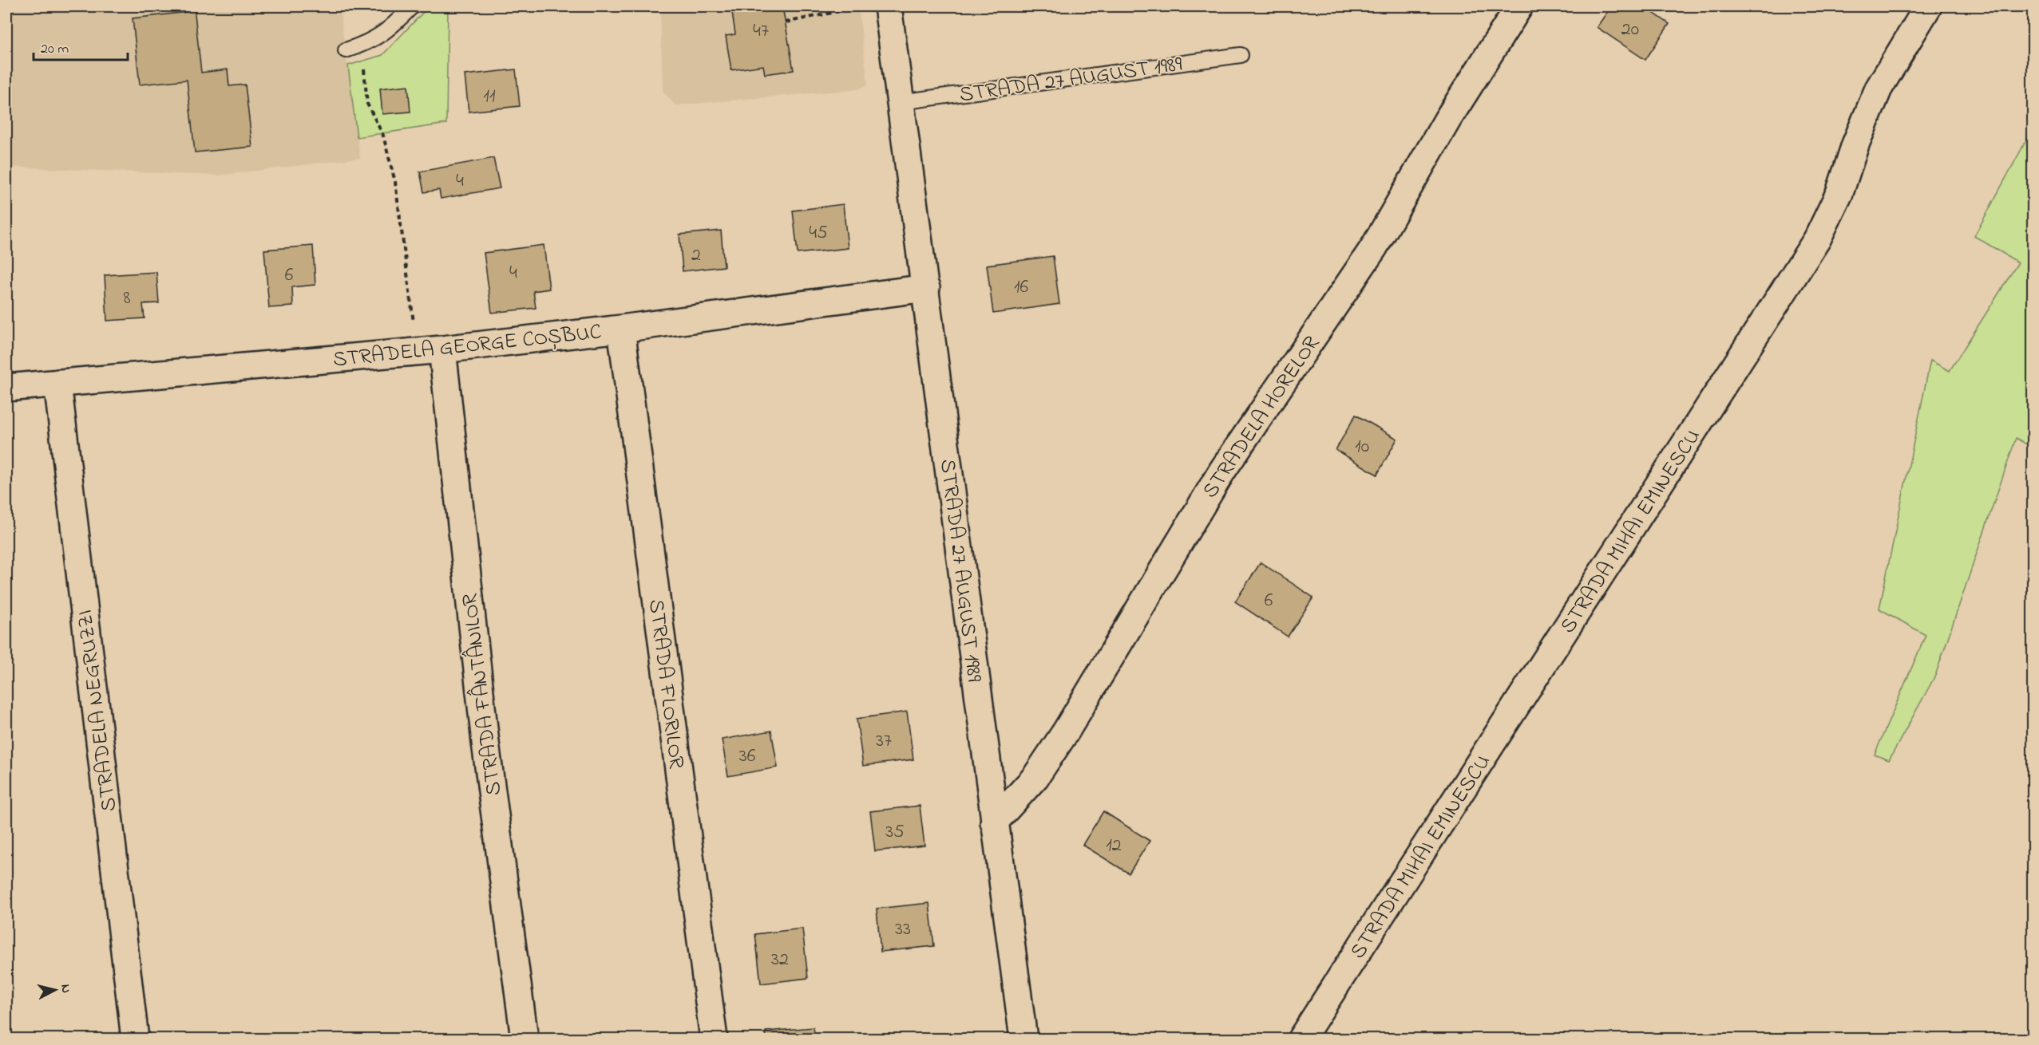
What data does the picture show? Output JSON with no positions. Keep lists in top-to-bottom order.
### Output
{
  "streets": {
    "street": [
      "STRADA 27 AUGUST 1989",
      "STRADELA GEORGE COȘBUC",
      "STRADELA HORELOR",
      "STRADA MIHAI EMINESCU",
      "STRADA FLORILOR",
      "STRADA FÂNTÂNILOR",
      "STRADELA NEGRUZZI"
    ]
  },
  "crossings": [
    ["STRADA 27 AUGUST 1989", "STRADELA GEORGE COȘBUC"],
    ["STRADA 27 AUGUST 1989", "STRADELA HORELOR"],
    ["STRADELA GEORGE COȘBUC", "STRADA FLORILOR"],
    ["STRADELA GEORGE COȘBUC", "STRADA FÂNTÂNILOR"],
    ["STRADELA GEORGE COȘBUC", "STRADELA NEGRUZZI"]
  ],
  "house_numbers": [
    "20",
    "47",
    "11",
    "4",
    "45",
    "2",
    "4",
    "6",
    "16",
    "8",
    "10",
    "6",
    "37",
    "36",
    "35",
    "12",
    "33",
    "32"
  ],
  "scale_bar": "20 m",
  "north": "right"
}
